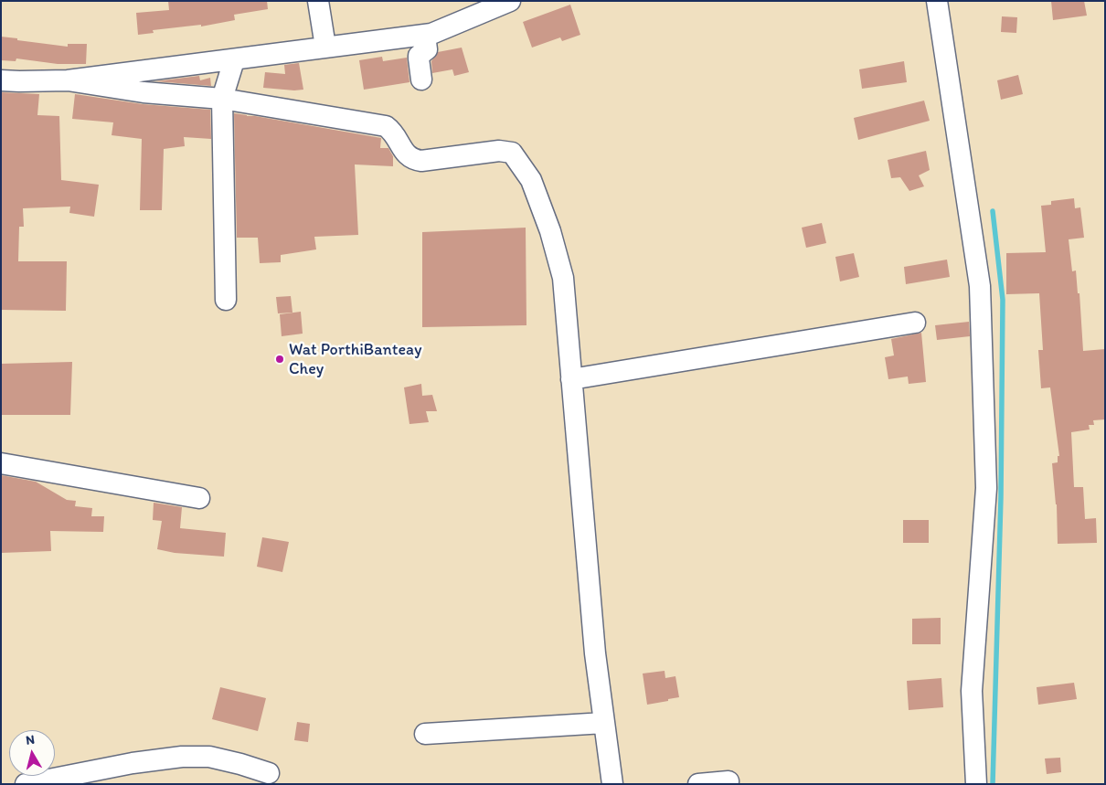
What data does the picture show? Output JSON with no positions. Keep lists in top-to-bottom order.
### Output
{
  "places": ["Wat PorthiBanteay Chey"],
  "north": "top"
}
